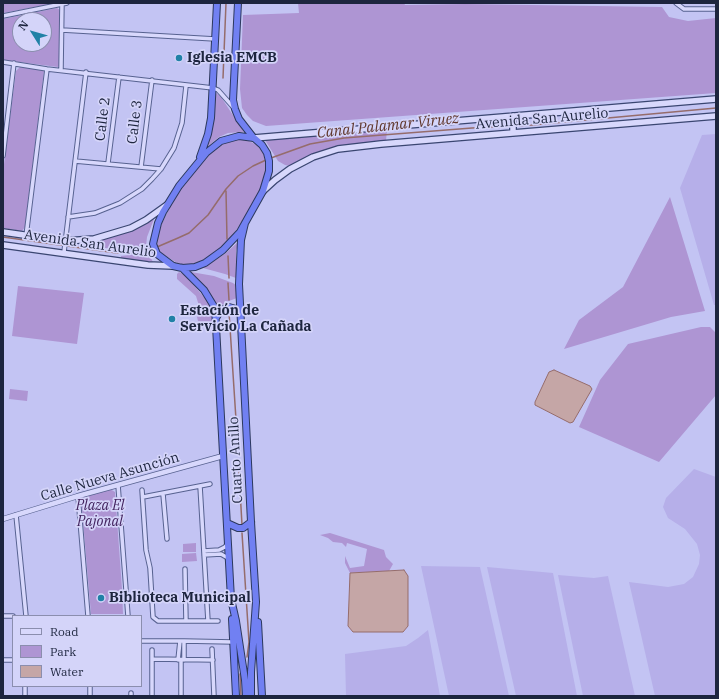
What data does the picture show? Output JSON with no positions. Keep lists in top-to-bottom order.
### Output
{
  "streets": {
    "highway": ["Cuarto Anillo"],
    "main road": ["Avenida San Aurelio"],
    "street": ["Calle 2", "Calle 3", "Calle Nueva Asunción"]
  },
  "crossings": [
    ["Cuarto Anillo", "Calle Nueva Asunción"]
  ],
  "water": ["Canal Palamar Viruez"],
  "parks": ["Plaza El Pajonal"],
  "places": ["Iglesia EMCB", "Estación de Servicio La Cañada", "Biblioteca Municipal"],
  "legend": ["Road", "Park", "Water"],
  "north": "top left"
}
